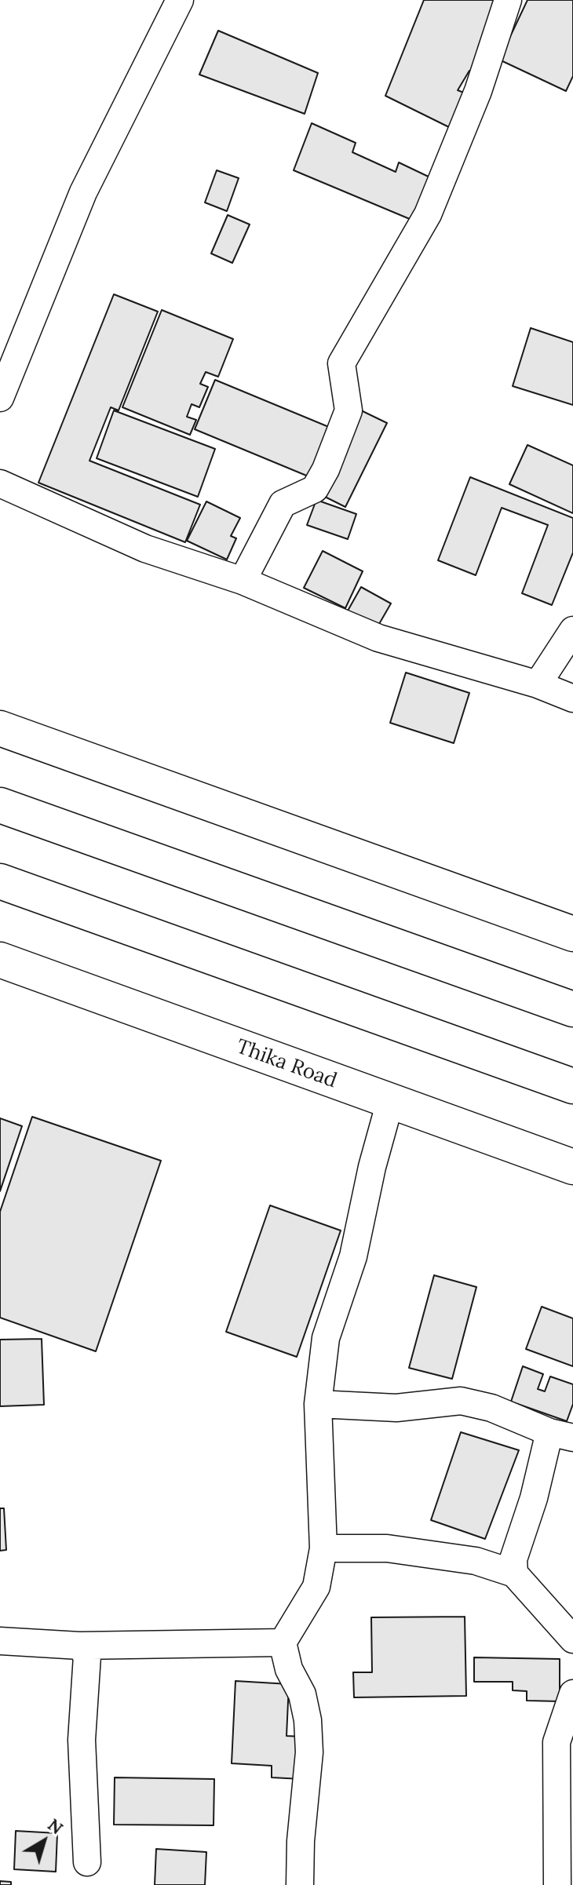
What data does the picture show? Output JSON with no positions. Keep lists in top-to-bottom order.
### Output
{
  "streets": {
    "main road": ["Thika Road"]
  },
  "north": "top right"
}
